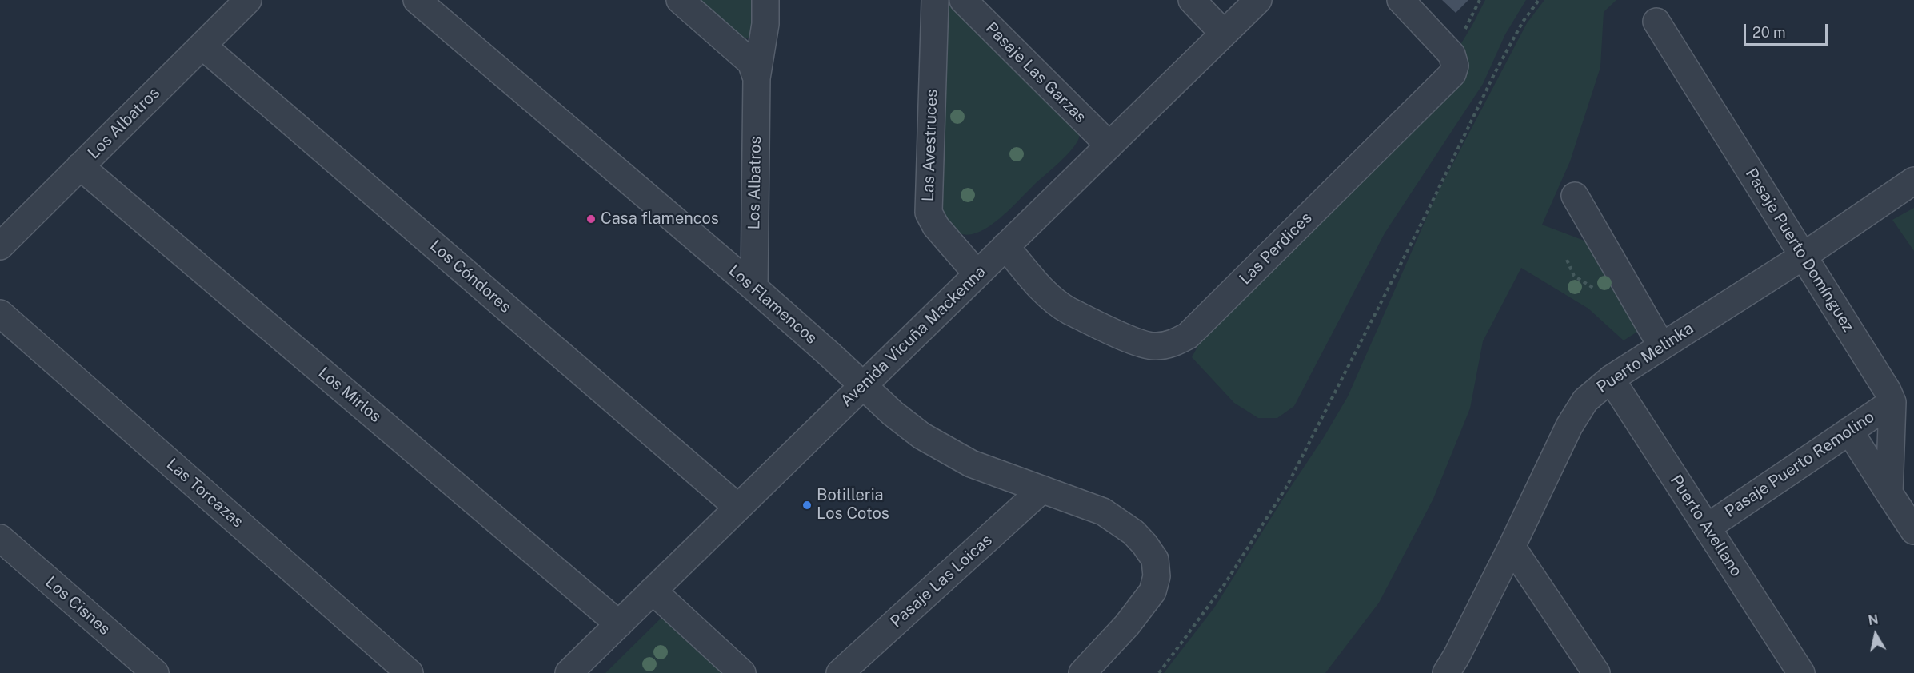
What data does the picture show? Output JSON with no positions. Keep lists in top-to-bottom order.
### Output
{
  "streets": {
    "street": [
      "Pasaje Las Garzas",
      "Los Albatros",
      "Las Avestruces",
      "Las Perdices",
      "Pasaje Puerto Domínguez",
      "Los Cóndores",
      "Los Flamencos",
      "Avenida Vicuña Mackenna",
      "Puerto Melinka",
      "Los Mirlos",
      "Pasaje Puerto Remolino",
      "Las Torcazas",
      "Puerto Avellano",
      "Pasaje Las Loicas",
      "Los Cisnes"
    ]
  },
  "crossings": [
    ["Pasaje Las Garzas", "Avenida Vicuña Mackenna"],
    ["Los Albatros", "Los Cóndores"],
    ["Los Albatros", "Los Flamencos"],
    ["Los Albatros", "Los Mirlos"],
    ["Las Avestruces", "Avenida Vicuña Mackenna"],
    ["Las Perdices", "Avenida Vicuña Mackenna"],
    ["Pasaje Puerto Domínguez", "Puerto Melinka"],
    ["Pasaje Puerto Domínguez", "Pasaje Puerto Remolino"],
    ["Los Cóndores", "Avenida Vicuña Mackenna"],
    ["Los Flamencos", "Avenida Vicuña Mackenna"],
    ["Los Flamencos", "Pasaje Las Loicas"],
    ["Avenida Vicuña Mackenna", "Los Mirlos"],
    ["Puerto Melinka", "Puerto Avellano"],
    ["Pasaje Puerto Remolino", "Puerto Avellano"]
  ],
  "places": ["Casa flamencos", "Botilleria Los Cotos"],
  "scale_bar": "20 m",
  "north": "top"
}
